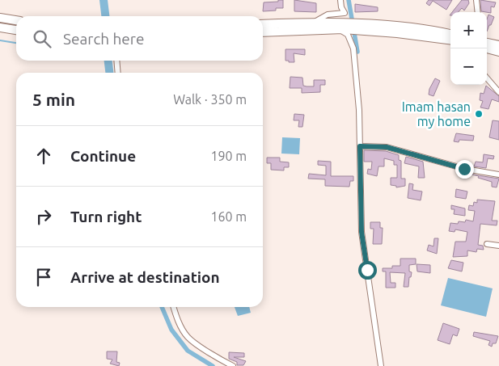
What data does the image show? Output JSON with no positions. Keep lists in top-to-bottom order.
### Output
{
  "places": ["Imam hasan my home"],
  "page": {
    "map_buttons": ["+", "−"],
    "search": "Search here",
    "heading": ["5 min", "Walk · 350 m"],
    "list": [
      ["Continue", "190 m"],
      ["Turn right", "160 m"],
      "Arrive at destination"
    ]
  }
}
